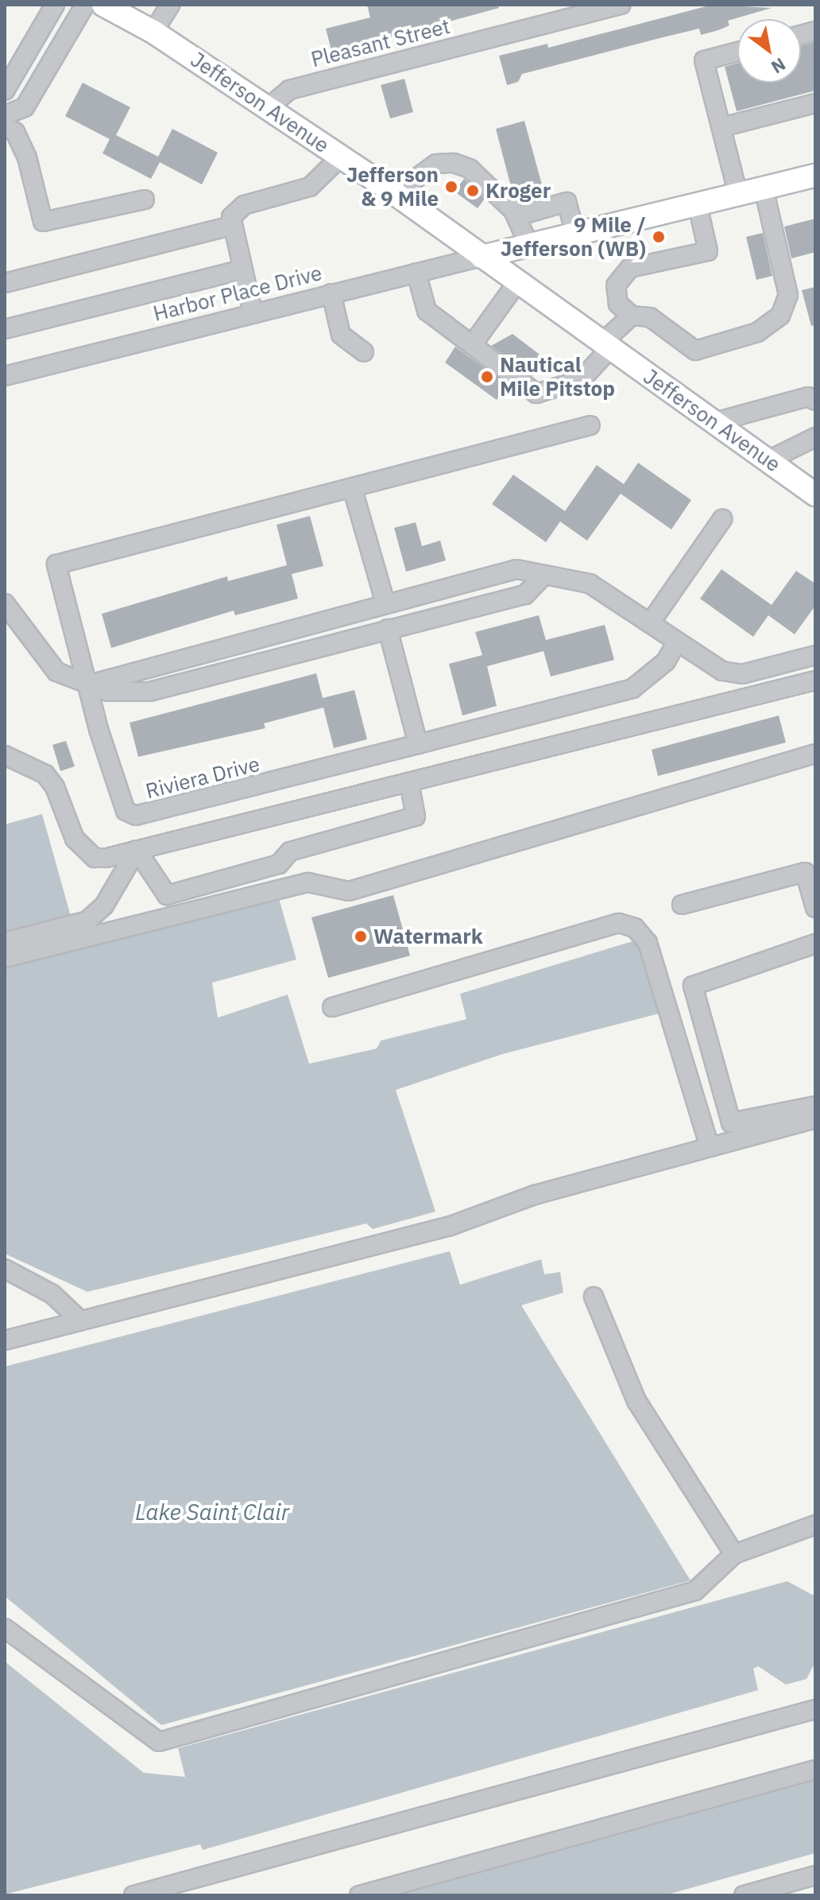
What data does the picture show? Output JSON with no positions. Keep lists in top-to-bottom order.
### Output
{
  "streets": {
    "main road": ["Jefferson Avenue"],
    "street": ["Pleasant Street", "Harbor Place Drive", "Riviera Drive"]
  },
  "crossings": [
    ["Pleasant Street", "Jefferson Avenue"],
    ["Jefferson Avenue", "Harbor Place Drive"]
  ],
  "water": ["Lake Saint Clair"],
  "places": [
    "Jefferson & 9 Mile",
    "Kroger",
    "9 Mile / Jefferson (WB)",
    "Nautical Mile Pitstop",
    "Watermark"
  ],
  "north": "bottom right"
}
